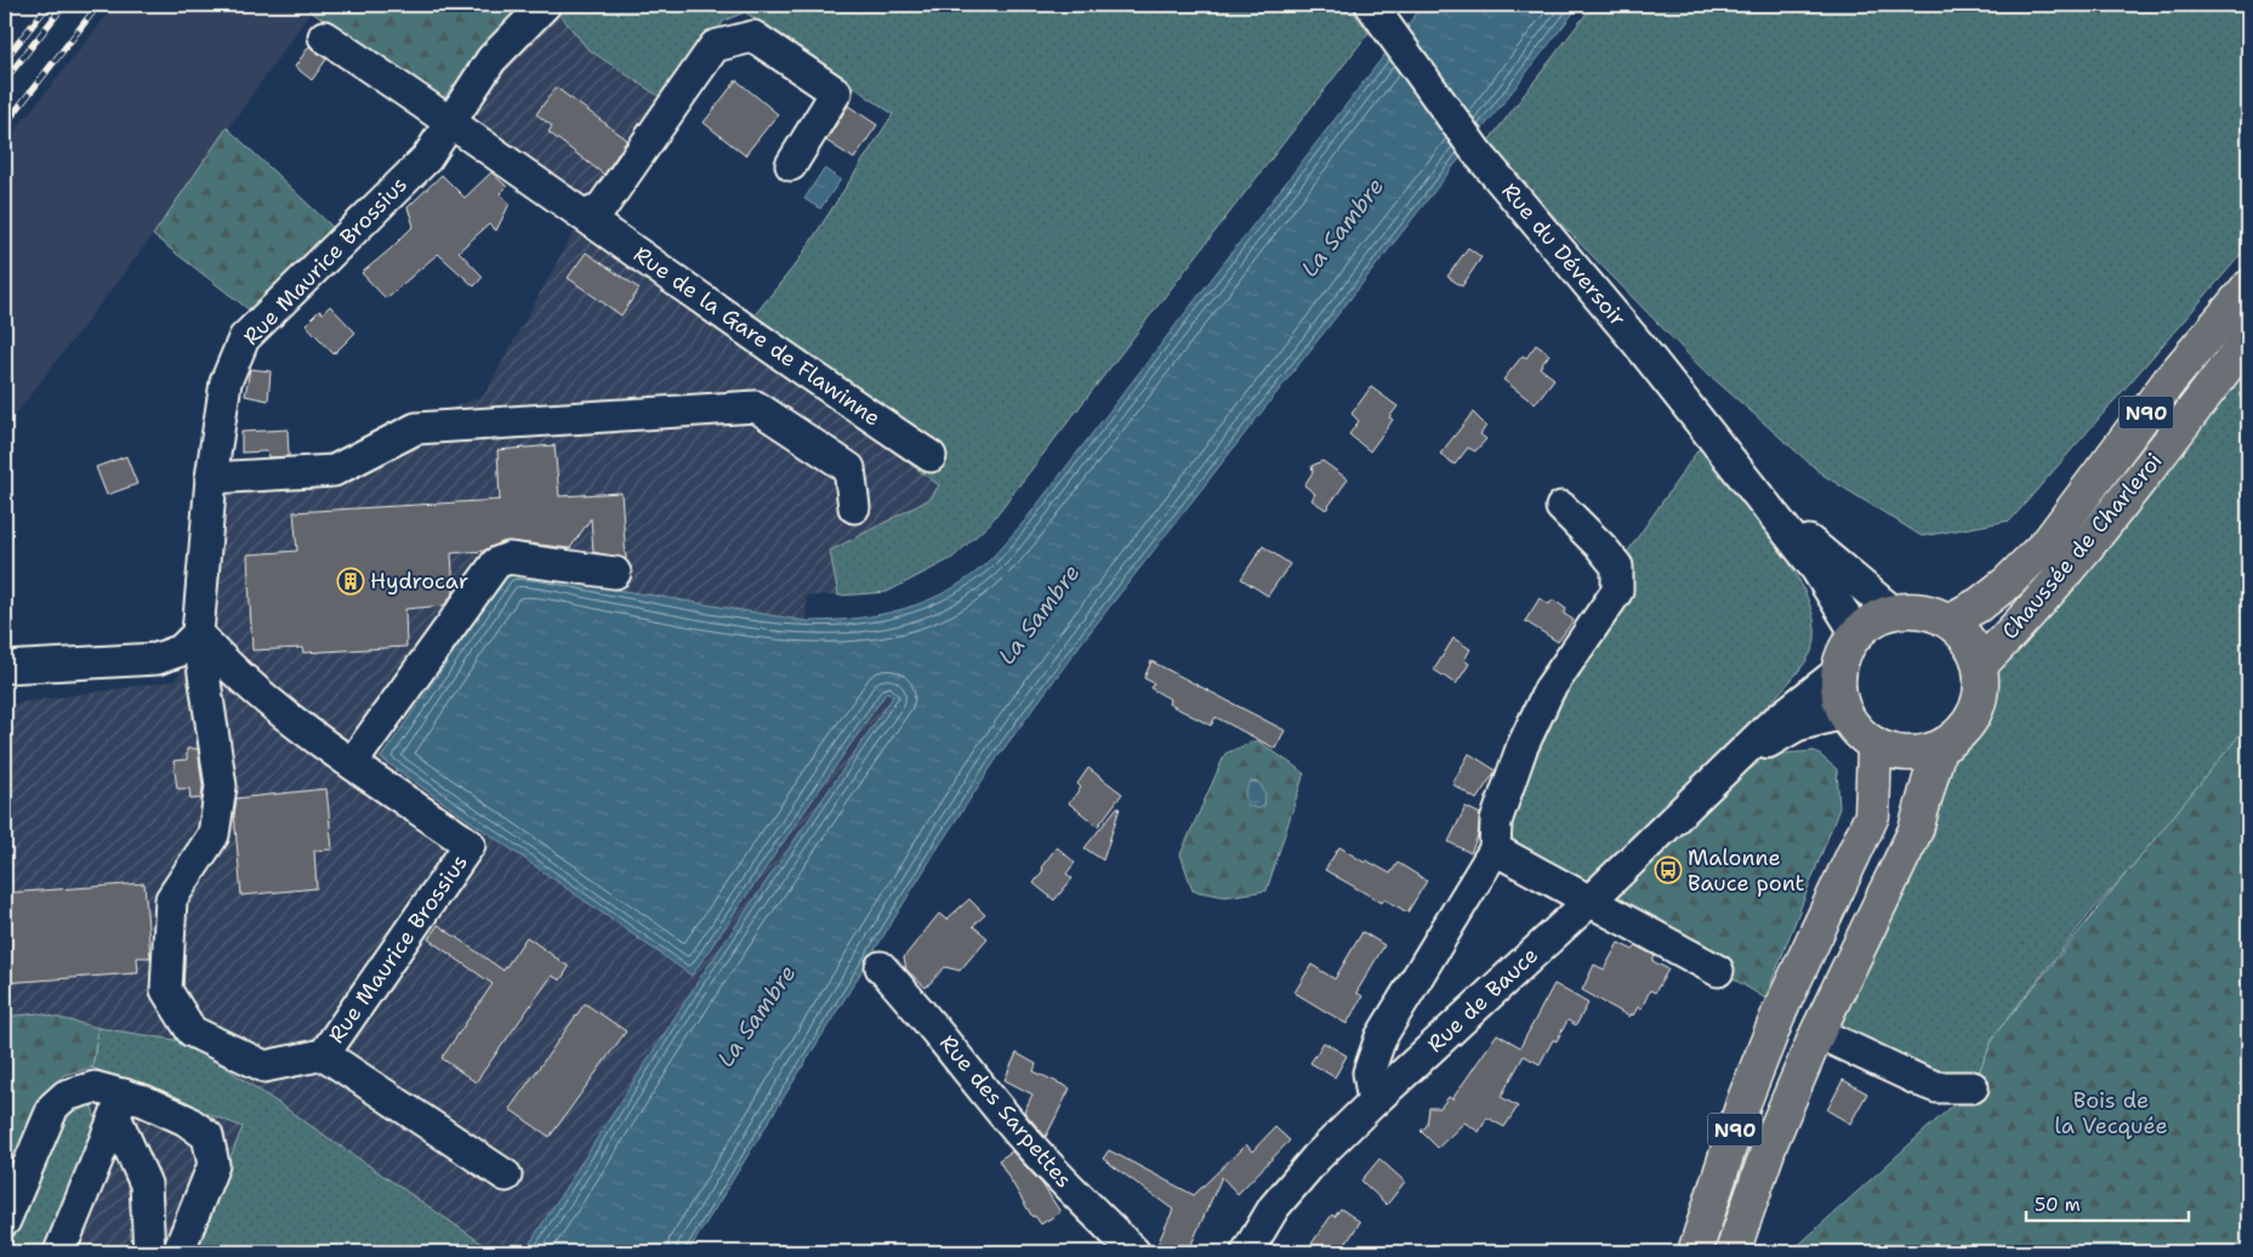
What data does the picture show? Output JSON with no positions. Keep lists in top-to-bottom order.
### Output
{
  "streets": {
    "main road": ["N90", "Chaussée de Charleroi"],
    "street": [
      "Rue du Déversoir",
      "Rue Maurice Brossius",
      "Rue de la Gare de Flawinne",
      "Rue de Bauce",
      "Rue des Sarpettes"
    ]
  },
  "crossings": [
    ["Rue du Déversoir", "N90"],
    ["Rue du Déversoir", "Chaussée de Charleroi"],
    ["Rue du Déversoir", "Rue de Bauce"],
    ["Rue Maurice Brossius", "Rue de la Gare de Flawinne"],
    ["N90", "Chaussée de Charleroi"],
    ["N90", "Rue de Bauce"],
    ["Chaussée de Charleroi", "Rue de Bauce"]
  ],
  "water": ["La Sambre"],
  "parks": ["Bois de la Vecquée"],
  "places": {
    "building": ["Hydrocar"],
    "bus stop": ["Malonne Bauce pont"]
  },
  "scale_bar": "50 m"
}
